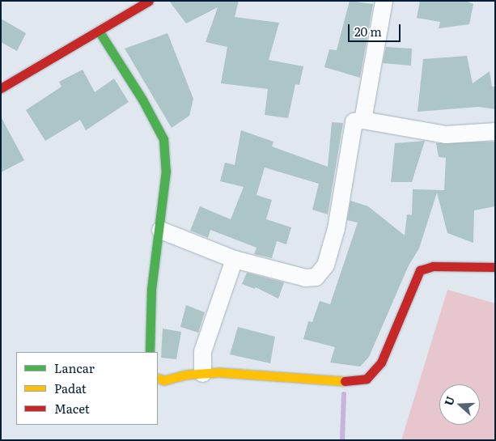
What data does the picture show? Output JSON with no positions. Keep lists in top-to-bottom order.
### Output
{
  "legend": ["Lancar", "Padat", "Macet"],
  "scale_bar": "20 m",
  "north": "left"
}
